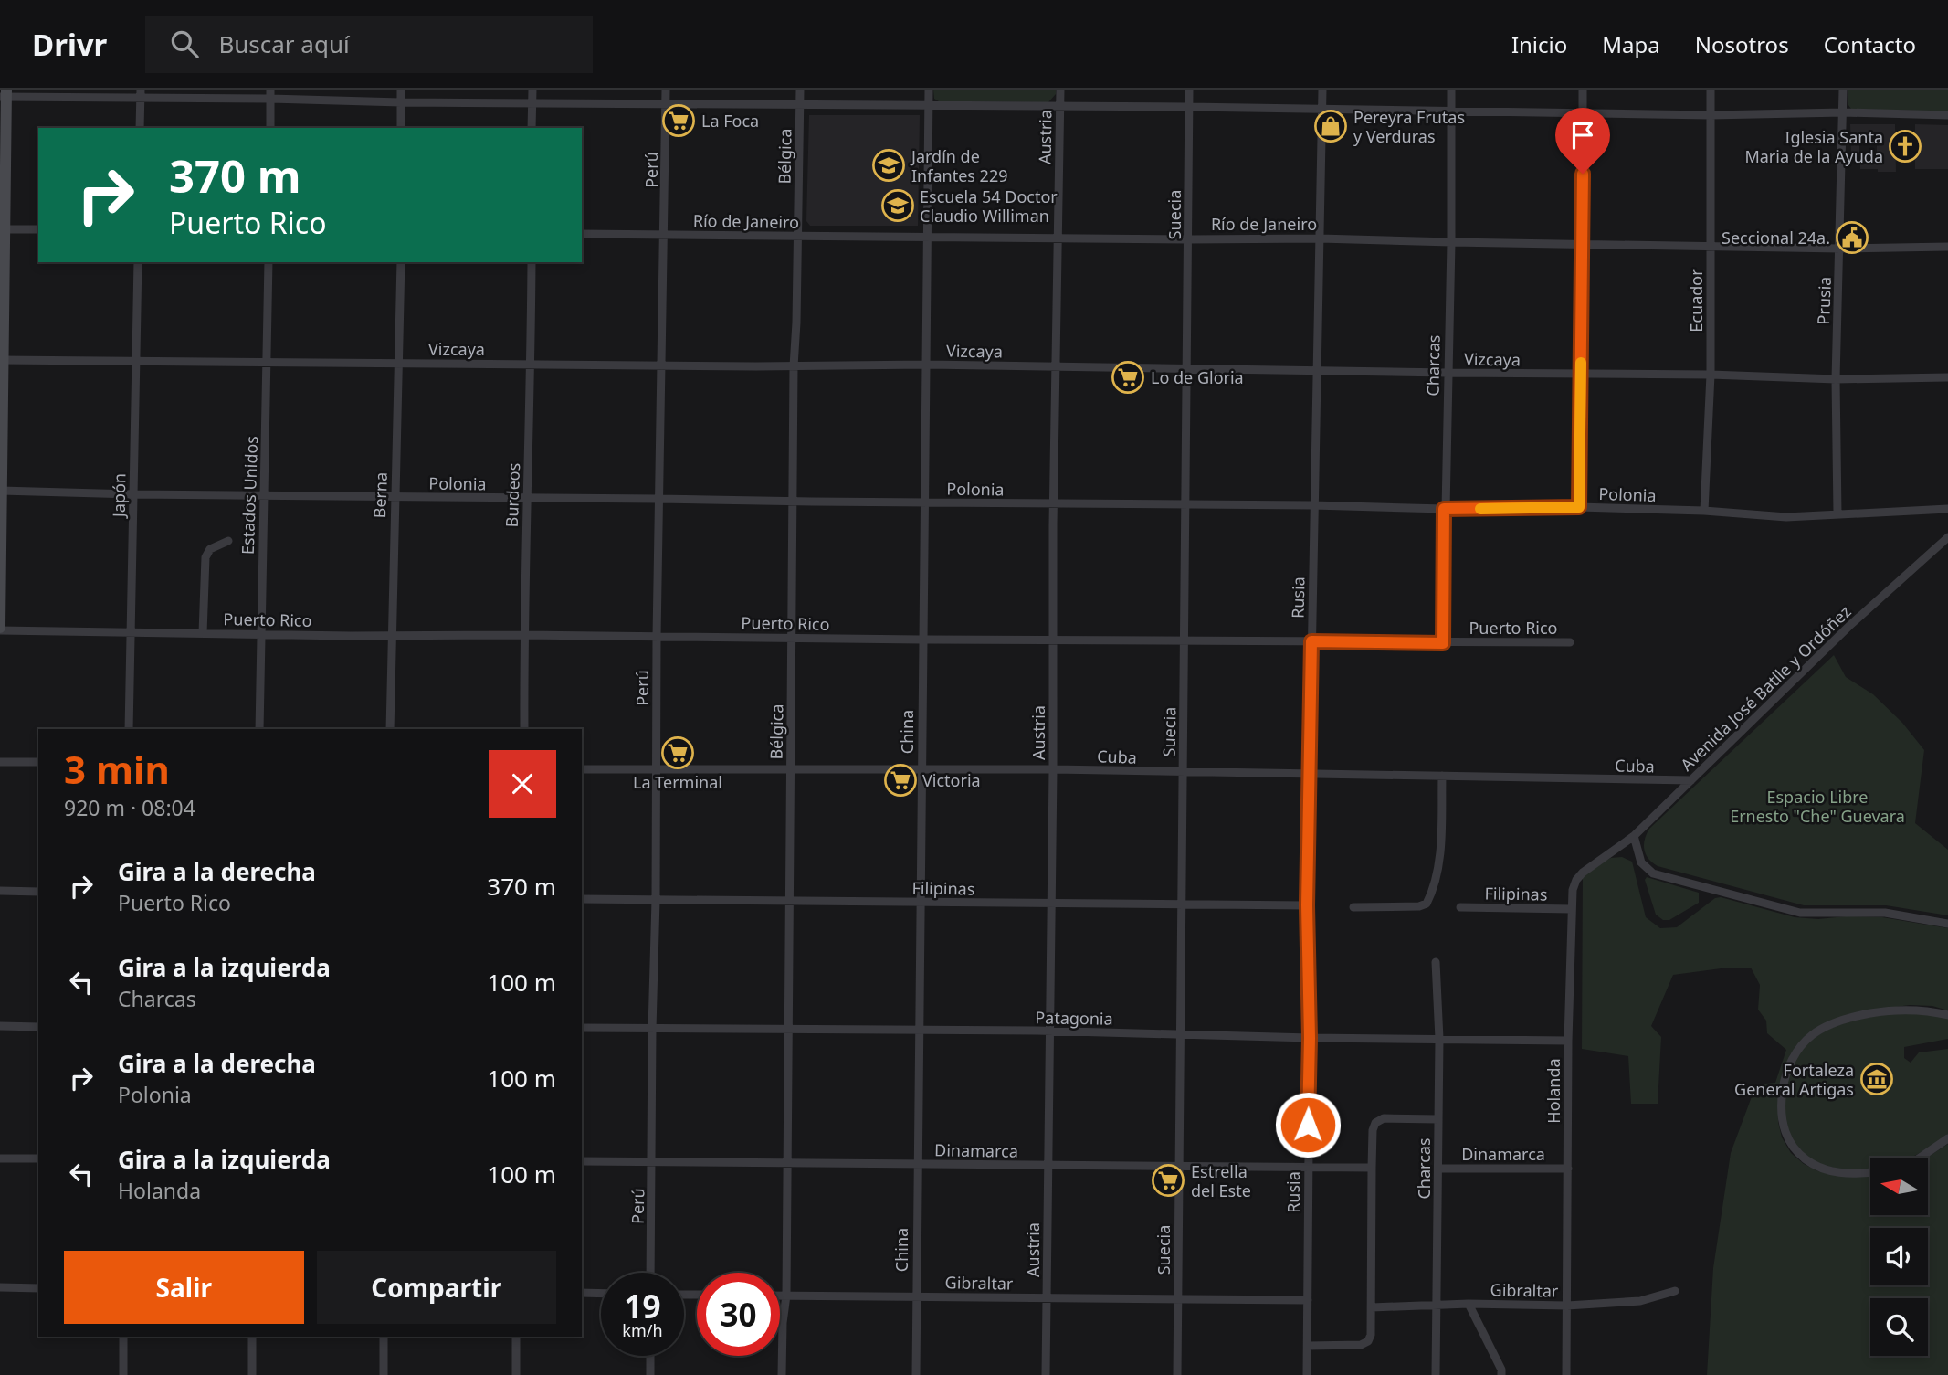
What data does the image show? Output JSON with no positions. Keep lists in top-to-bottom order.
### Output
{
  "streets": {
    "street": [
      "Austria",
      "Bélgica",
      "Perú",
      "Suecia",
      "Río de Janeiro",
      "Ecuador",
      "Prusia",
      "Vizcaya",
      "Charcas",
      "Polonia",
      "Japón",
      "Estados Unidos",
      "Berna",
      "Burdeos",
      "Rusia",
      "Puerto Rico",
      "Avenida José Batlle y Ordóñez",
      "China",
      "Cuba",
      "Filipinas",
      "Patagonia",
      "Holanda",
      "Dinamarca",
      "Gibraltar"
    ]
  },
  "crossings": [
    ["Austria", "Río de Janeiro"],
    ["Austria", "Vizcaya"],
    ["Austria", "Polonia"],
    ["Austria", "Puerto Rico"],
    ["Austria", "Cuba"],
    ["Austria", "Filipinas"],
    ["Austria", "Patagonia"],
    ["Austria", "Dinamarca"],
    ["Austria", "Gibraltar"],
    ["Bélgica", "Río de Janeiro"],
    ["Bélgica", "Vizcaya"],
    ["Bélgica", "Polonia"],
    ["Bélgica", "Puerto Rico"],
    ["Bélgica", "Cuba"],
    ["Bélgica", "Filipinas"],
    ["Bélgica", "Patagonia"],
    ["Bélgica", "Dinamarca"],
    ["Bélgica", "Gibraltar"],
    ["Perú", "Río de Janeiro"],
    ["Perú", "Vizcaya"],
    ["Perú", "Polonia"],
    ["Perú", "Puerto Rico"],
    ["Perú", "Cuba"],
    ["Perú", "Filipinas"],
    ["Perú", "Patagonia"],
    ["Perú", "Dinamarca"],
    ["Suecia", "Río de Janeiro"],
    ["Suecia", "Vizcaya"],
    ["Suecia", "Polonia"],
    ["Suecia", "Puerto Rico"],
    ["Suecia", "Cuba"],
    ["Suecia", "Filipinas"],
    ["Suecia", "Patagonia"],
    ["Suecia", "Dinamarca"],
    ["Suecia", "Gibraltar"],
    ["Río de Janeiro", "Ecuador"],
    ["Río de Janeiro", "Prusia"],
    ["Río de Janeiro", "Charcas"],
    ["Río de Janeiro", "Rusia"],
    ["Río de Janeiro", "China"],
    ["Ecuador", "Vizcaya"],
    ["Ecuador", "Polonia"],
    ["Prusia", "Vizcaya"],
    ["Prusia", "Polonia"],
    ["Vizcaya", "Charcas"],
    ["Vizcaya", "Japón"],
    ["Vizcaya", "Estados Unidos"],
    ["Vizcaya", "Berna"],
    ["Vizcaya", "Burdeos"],
    ["Vizcaya", "Rusia"],
    ["Vizcaya", "China"],
    ["Charcas", "Polonia"],
    ["Charcas", "Puerto Rico"],
    ["Charcas", "Patagonia"],
    ["Charcas", "Dinamarca"],
    ["Charcas", "Gibraltar"],
    ["Polonia", "Japón"],
    ["Polonia", "Estados Unidos"],
    ["Polonia", "Berna"],
    ["Polonia", "Burdeos"],
    ["Polonia", "Rusia"],
    ["Polonia", "China"],
    ["Japón", "Puerto Rico"],
    ["Estados Unidos", "Puerto Rico"],
    ["Berna", "Puerto Rico"],
    ["Burdeos", "Puerto Rico"],
    ["Rusia", "Puerto Rico"],
    ["Rusia", "Cuba"],
    ["Rusia", "Filipinas"],
    ["Rusia", "Patagonia"],
    ["Rusia", "Dinamarca"],
    ["Rusia", "Gibraltar"],
    ["Puerto Rico", "China"],
    ["Avenida José Batlle y Ordóñez", "Cuba"],
    ["Avenida José Batlle y Ordóñez", "Holanda"],
    ["China", "Cuba"],
    ["China", "Filipinas"],
    ["China", "Patagonia"],
    ["China", "Dinamarca"],
    ["China", "Gibraltar"],
    ["Filipinas", "Holanda"],
    ["Patagonia", "Holanda"],
    ["Holanda", "Dinamarca"],
    ["Holanda", "Gibraltar"]
  ],
  "parks": ["Espacio Libre Ernesto \"Che\" Guevara"],
  "places": {
    "supermarket": [
      "La Foca",
      "Lo de Gloria",
      "La Terminal",
      "Victoria",
      "Estrella del Este"
    ],
    "shop": ["Pereyra Frutas y Verduras"],
    "church": ["Iglesia Santa Maria de la Ayuda"],
    "school or university": ["Jardín de Infantes 229", "Escuela 54 Doctor Claudio Williman"],
    "public building": ["Seccional 24a."],
    "museum": ["Fortaleza General Artigas"]
  },
  "north": "left",
  "page": {
    "header": "Drivr",
    "search": "Buscar aquí",
    "nav": [
      "Inicio",
      "Mapa",
      "Nosotros",
      "Contacto"
    ],
    "turn": ["370 m", "Puerto Rico"],
    "heading": ["3 min", "920 m · 08:04"],
    "list": [
      {
        "name": "Gira a la derecha",
        "note": "Puerto Rico",
        "value": "370 m"
      },
      {
        "name": "Gira a la izquierda",
        "note": "Charcas",
        "value": "100 m"
      },
      {
        "name": "Gira a la derecha",
        "note": "Polonia",
        "value": "100 m"
      },
      {
        "name": "Gira a la izquierda",
        "note": "Holanda",
        "value": "100 m"
      }
    ],
    "buttons": ["Salir", "Compartir"],
    "speed": "19 km/h",
    "limit": "30"
  }
}
